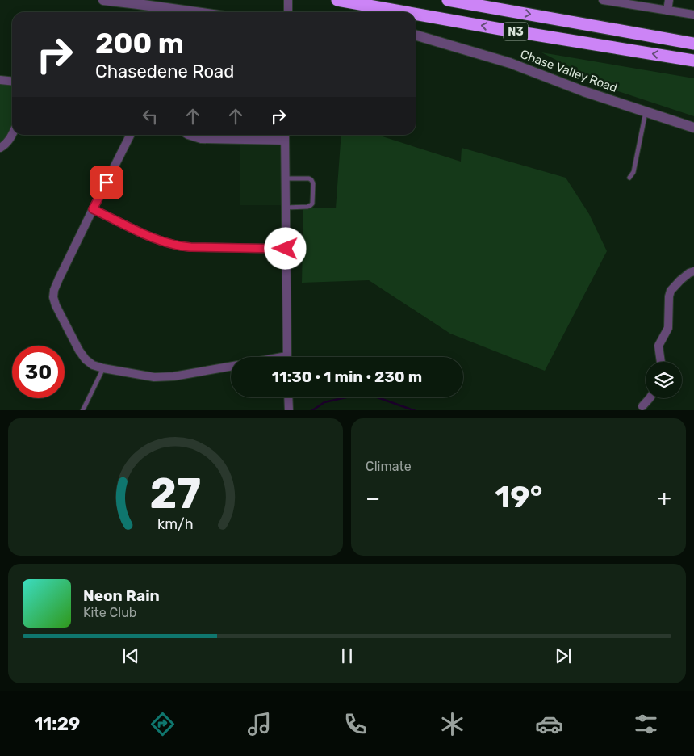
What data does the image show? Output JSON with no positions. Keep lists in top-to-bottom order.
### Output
{
  "streets": {
    "highway": ["N3"],
    "street": ["Chase Valley Road"]
  },
  "page": {
    "turn": ["200 m", "Chasedene Road"],
    "limit": "30",
    "trip": "11:30 · 1 min · 230 m",
    "tile": "Climate",
    "heat": ["−", "19°", "+"],
    "song": ["Neon Rain", "Kite Club"],
    "tabs": "11:29",
    "gauge": ["27", "km/h"]
  }
}
